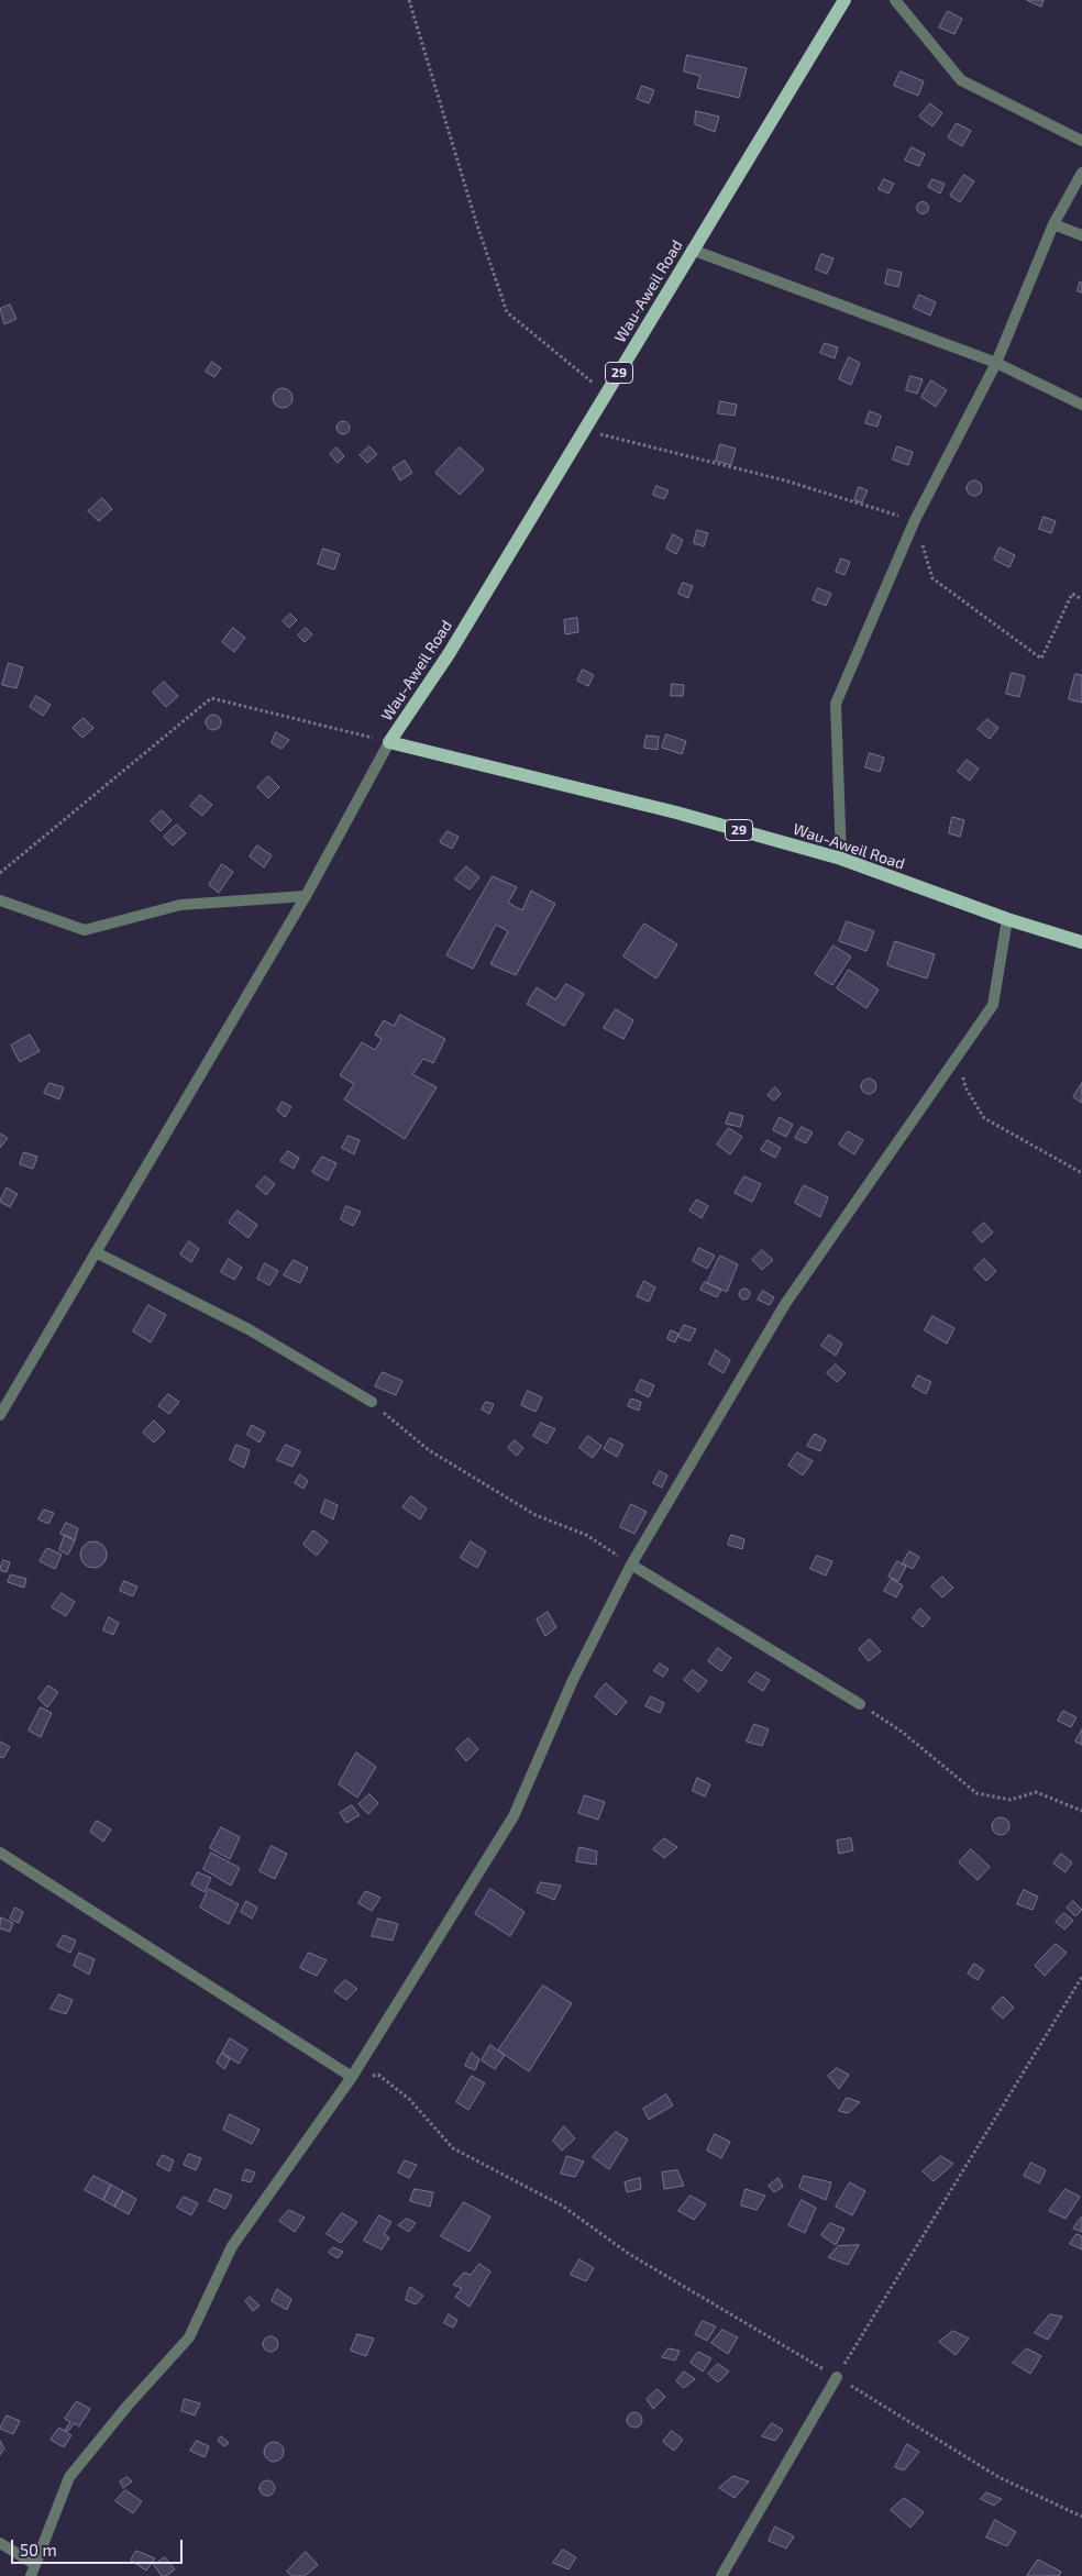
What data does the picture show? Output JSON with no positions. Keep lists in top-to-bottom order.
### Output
{
  "streets": {
    "main road": ["Wau-Aweil Road", "29"]
  },
  "scale_bar": "50 m"
}
